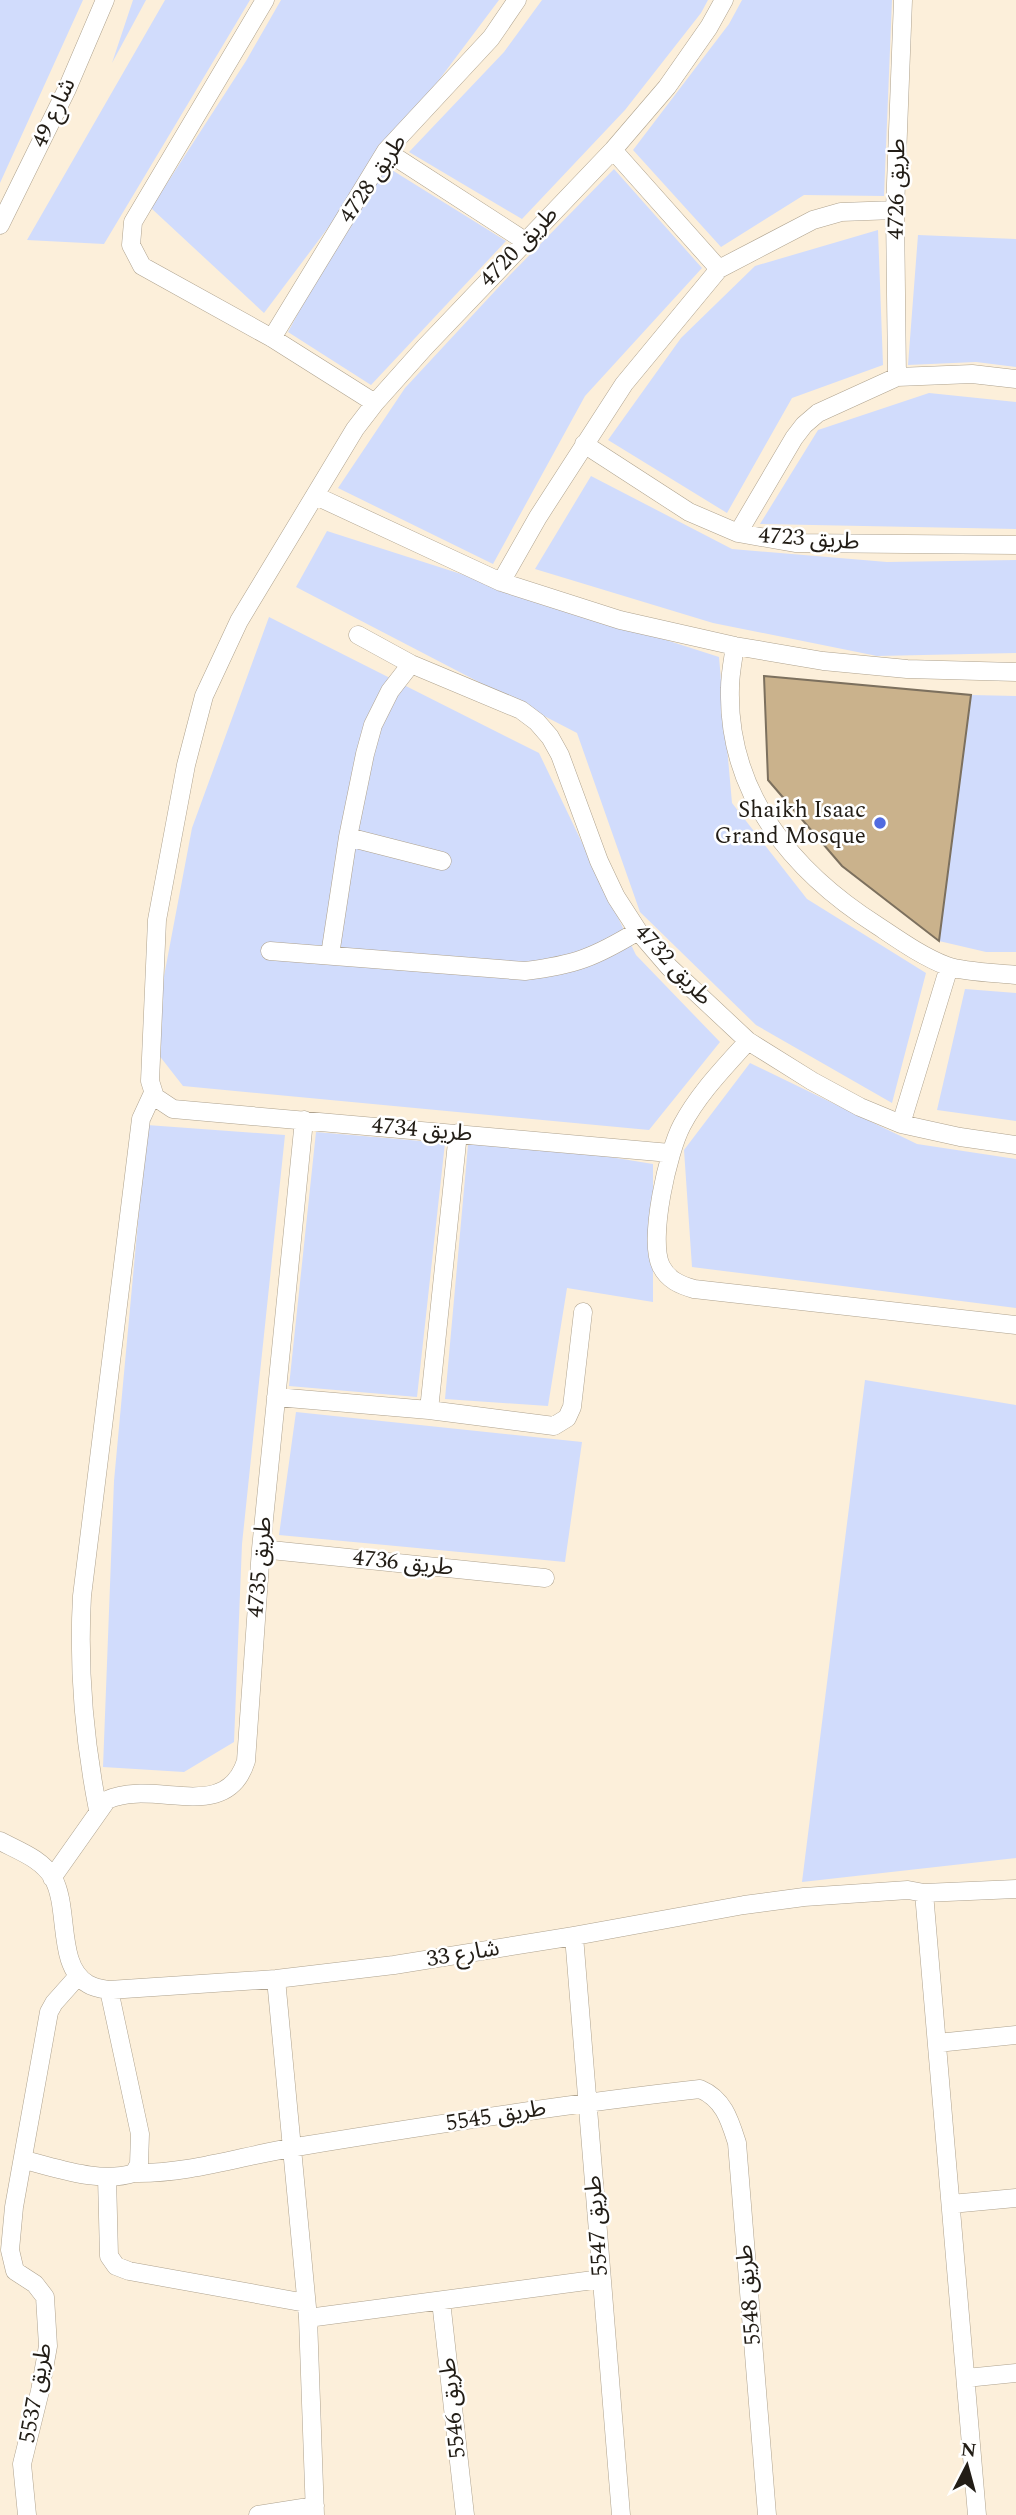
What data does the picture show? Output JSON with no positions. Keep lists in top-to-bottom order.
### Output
{
  "streets": {
    "street": [
      "شارع 49",
      "طريق 4728",
      "طريق 4726",
      "طريق 4720",
      "طريق 4723",
      "طريق 4732",
      "طريق 4734",
      "طريق 4736",
      "طريق 4735",
      "شارع 33",
      "طريق 5545",
      "طريق 5547",
      "طريق 5548",
      "طريق 5537",
      "طريق 5546"
    ]
  },
  "crossings": [
    ["طريق 4720", "طريق 4734"],
    ["طريق 4734", "طريق 4735"],
    ["طريق 4736", "طريق 4735"],
    ["شارع 33", "طريق 5547"],
    ["شارع 33", "طريق 5537"],
    ["طريق 5545", "طريق 5547"],
    ["طريق 5545", "طريق 5548"]
  ],
  "places": ["Shaikh Isaac Grand Mosque"],
  "north": "top"
}
